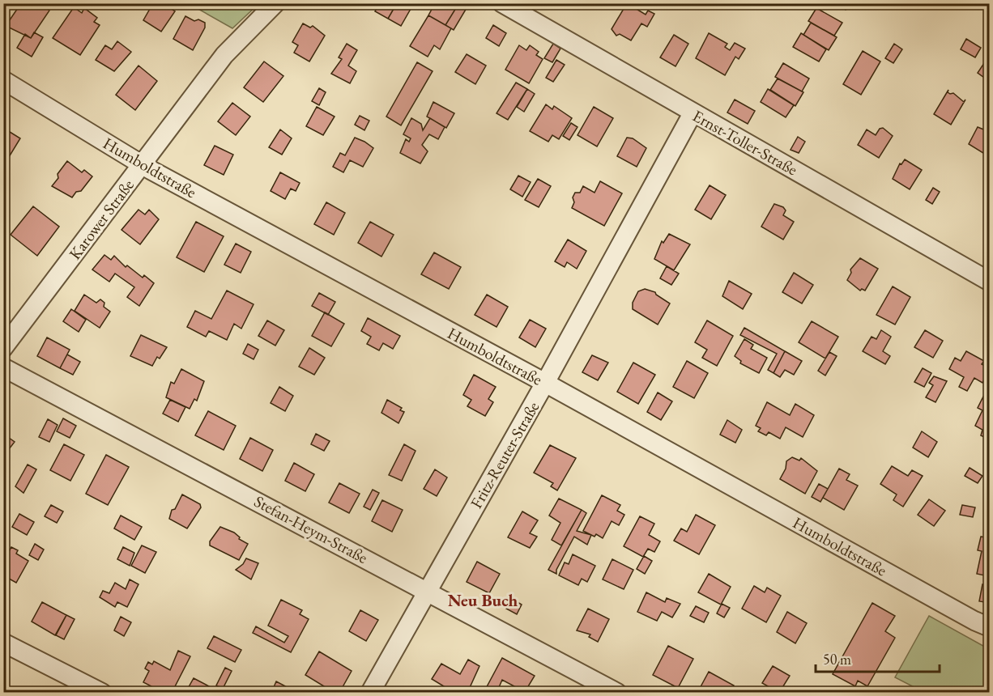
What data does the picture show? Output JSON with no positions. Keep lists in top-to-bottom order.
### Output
{
  "streets": {
    "street": [
      "Ernst-Toller-Straße",
      "Humboldtstraße",
      "Karower Straße",
      "Fritz-Reuter-Straße",
      "Stefan-Heym-Straße"
    ]
  },
  "crossings": [
    ["Ernst-Toller-Straße", "Fritz-Reuter-Straße"],
    ["Humboldtstraße", "Karower Straße"],
    ["Humboldtstraße", "Fritz-Reuter-Straße"],
    ["Fritz-Reuter-Straße", "Stefan-Heym-Straße"]
  ],
  "districts": ["Neu Buch"],
  "scale_bar": "50 m"
}
